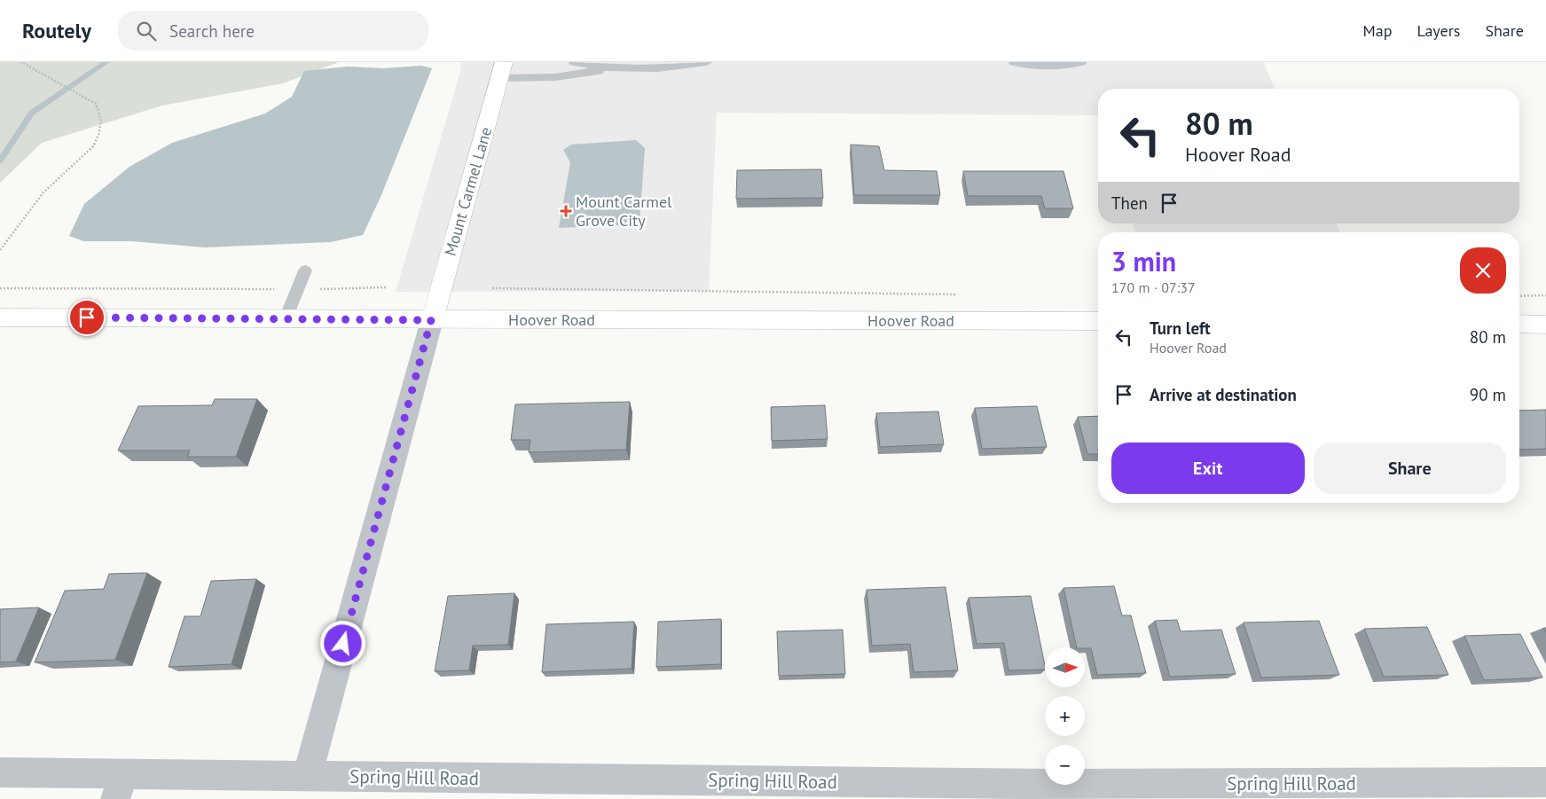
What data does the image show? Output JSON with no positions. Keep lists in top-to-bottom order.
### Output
{
  "streets": {
    "main road": ["Mount Carmel Lane", "Hoover Road"],
    "street": ["Spring Hill Road"]
  },
  "crossings": [
    ["Mount Carmel Lane", "Hoover Road"]
  ],
  "places": {
    "health": ["Mount Carmel Grove City"]
  },
  "north": "right",
  "page": {
    "header": "Routely",
    "search": "Search here",
    "nav": ["Map", "Layers", "Share"],
    "turn": ["80 m", "Hoover Road"],
    "then": "Then",
    "heading": ["3 min", "170 m · 07:37"],
    "list": [
      {
        "name": "Turn left",
        "note": "Hoover Road",
        "value": "80 m"
      },
      {
        "name": "Arrive at destination",
        "value": "90 m"
      }
    ],
    "buttons": ["Exit", "Share"],
    "map_buttons": ["+", "−"]
  }
}
